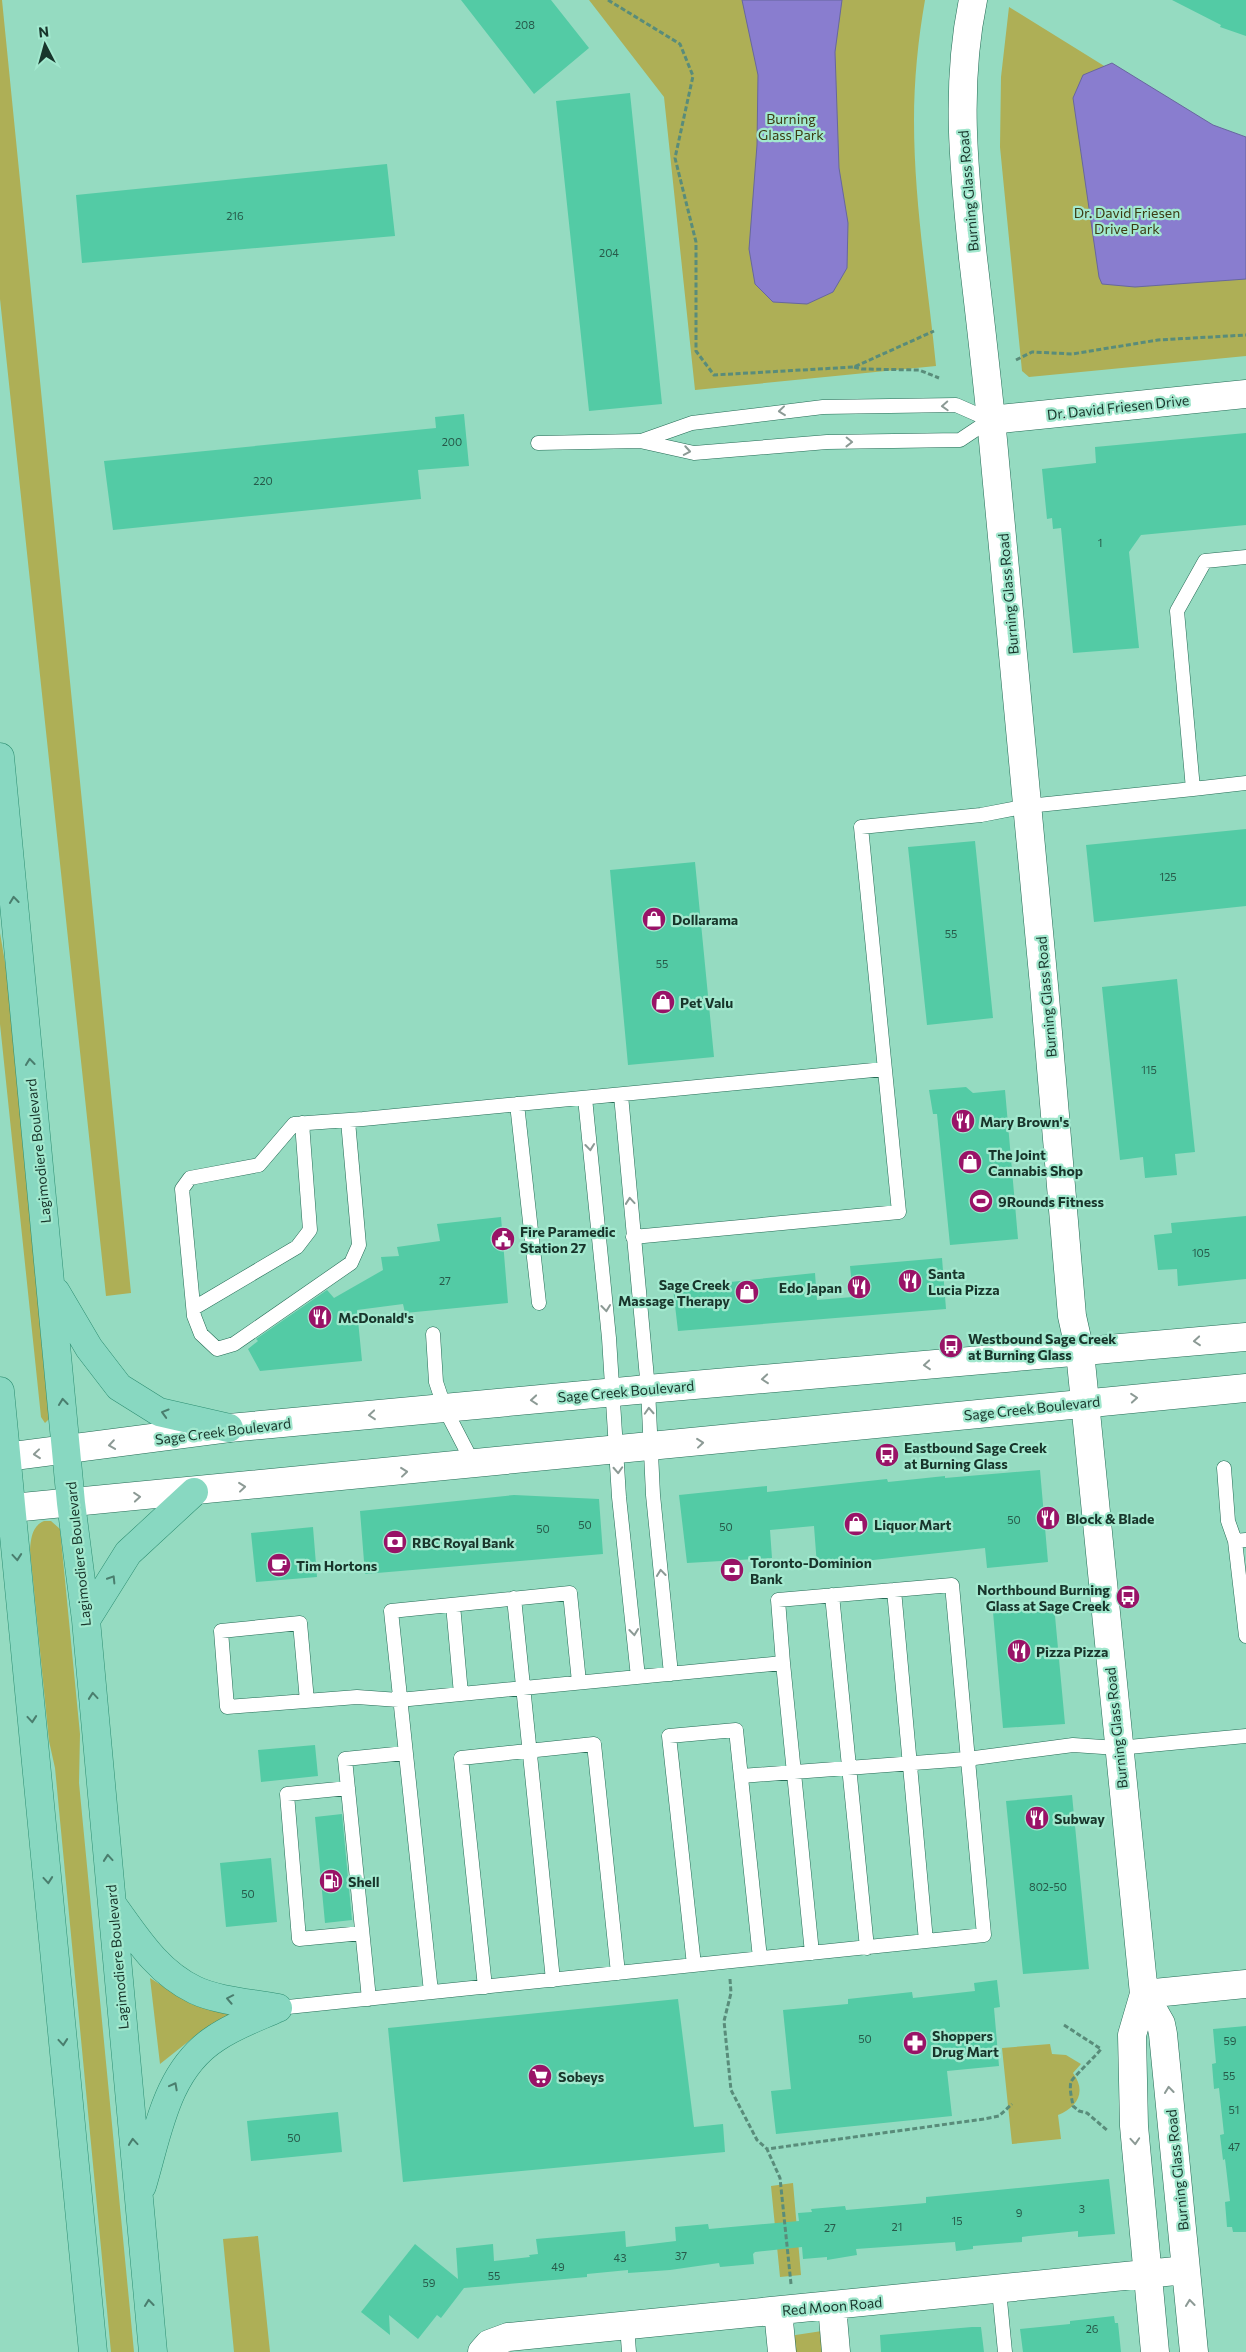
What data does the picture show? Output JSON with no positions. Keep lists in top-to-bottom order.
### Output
{
  "streets": {
    "main road": ["Lagimodiere Boulevard"],
    "street": [
      "Burning Glass Road",
      "Dr. David Friesen Drive",
      "Sage Creek Boulevard",
      "Red Moon Road"
    ]
  },
  "crossings": [
    ["Burning Glass Road", "Dr. David Friesen Drive"],
    ["Burning Glass Road", "Sage Creek Boulevard"],
    ["Burning Glass Road", "Red Moon Road"],
    ["Lagimodiere Boulevard", "Sage Creek Boulevard"]
  ],
  "parks": ["Burning Glass Park", "Dr. David Friesen Drive Park"],
  "places": {
    "shop": [
      "Dollarama",
      "Pet Valu",
      "The Joint Cannabis Shop",
      "Sage Creek Massage Therapy",
      "Liquor Mart"
    ],
    "restaurant": [
      "Mary Brown's",
      "Santa Lucia Pizza",
      "Edo Japan",
      "McDonald's",
      "Block & Blade",
      "Pizza Pizza",
      "Subway"
    ],
    "sports": ["9Rounds Fitness"],
    "public building": ["Fire Paramedic Station 27"],
    "bus stop": ["Westbound Sage Creek at Burning Glass", "Eastbound Sage Creek at Burning Glass", "Northbound Burning Glass at Sage Creek"],
    "bank": ["RBC Royal Bank", "Toronto-Dominion Bank"],
    "cafe": ["Tim Hortons"],
    "fuel station": ["Shell"],
    "pharmacy": ["Shoppers Drug Mart"],
    "supermarket": ["Sobeys"]
  },
  "house_numbers": [
    "208",
    "216",
    "204",
    "200",
    "220",
    "1",
    "125",
    "55",
    "55",
    "115",
    "105",
    "27",
    "50",
    "50",
    "50",
    "50",
    "802-50",
    "50",
    "50",
    "59",
    "55",
    "51",
    "50",
    "47",
    "3",
    "9",
    "15",
    "21",
    "27",
    "37",
    "43",
    "49",
    "55",
    "59",
    "26"
  ],
  "north": "top"
}
